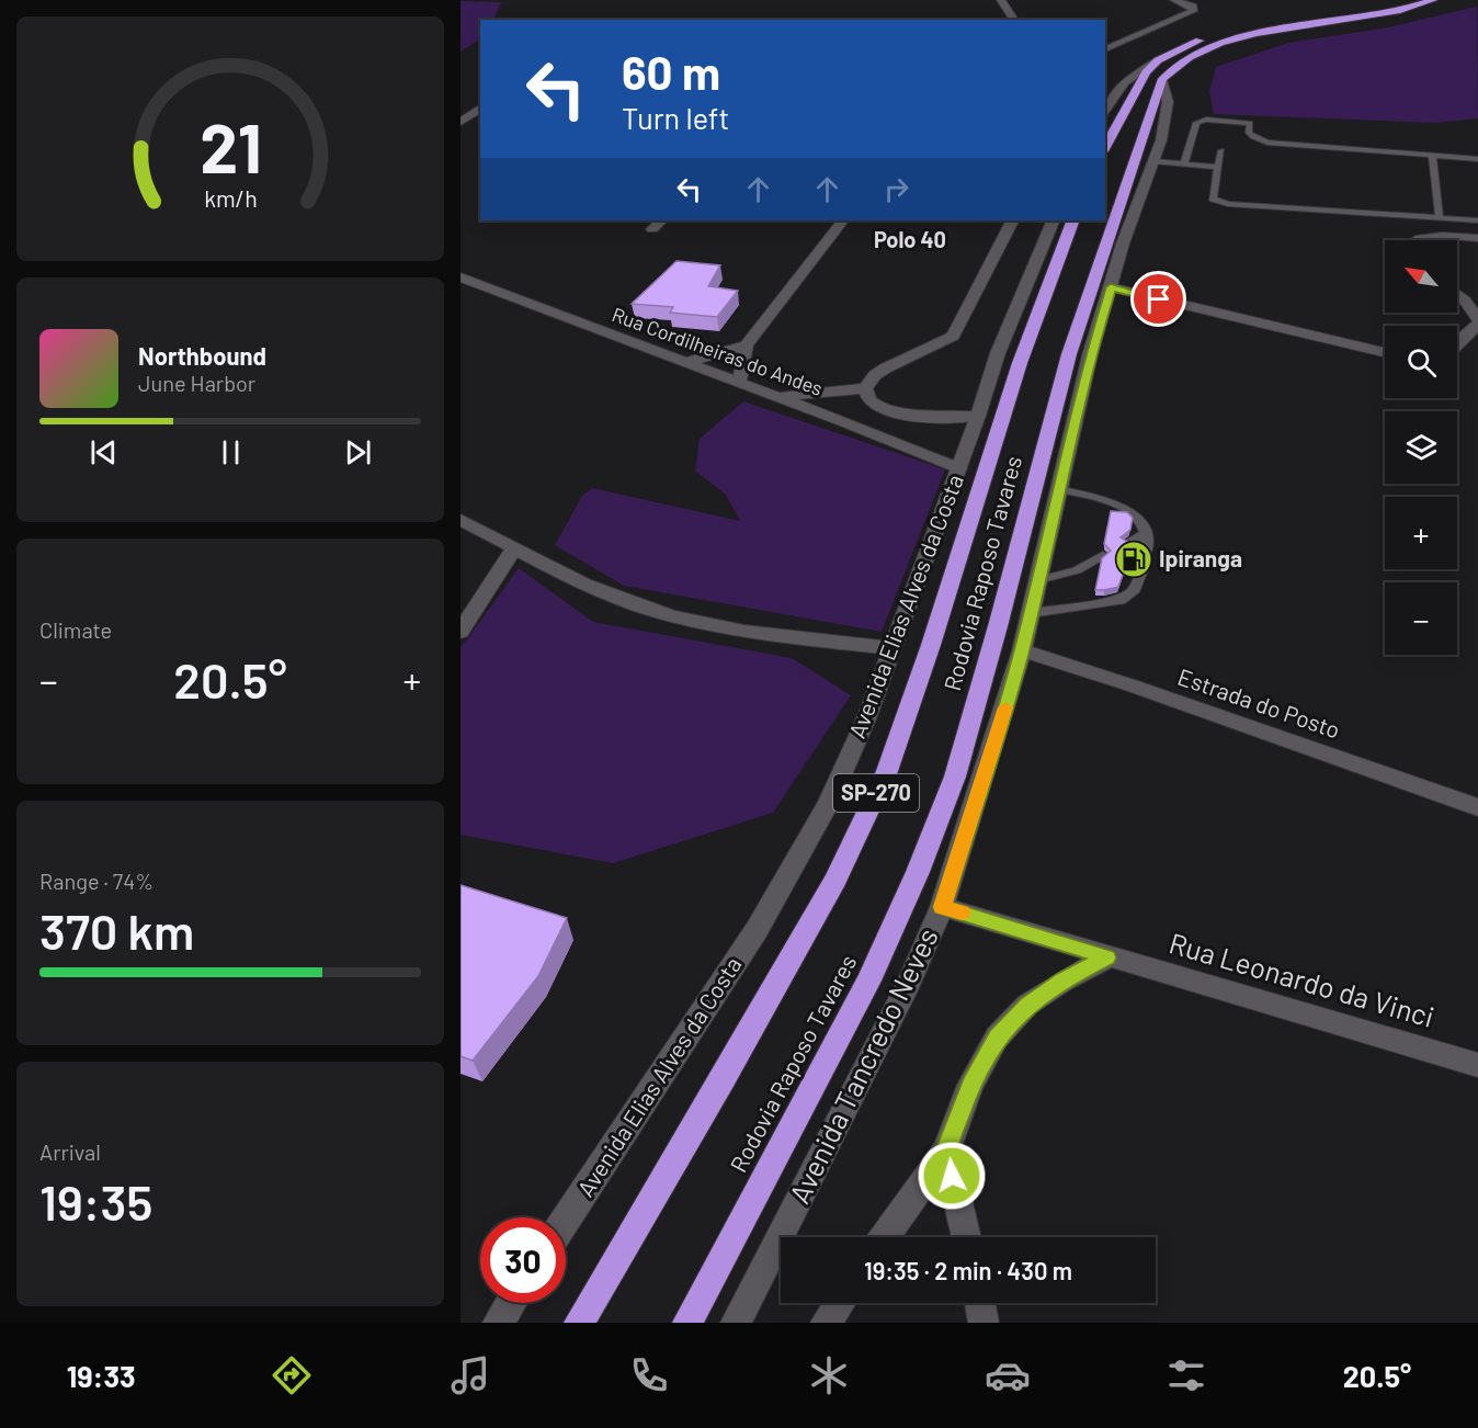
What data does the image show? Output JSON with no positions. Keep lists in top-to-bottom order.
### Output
{
  "streets": {
    "highway": ["Rodovia Raposo Tavares", "SP-270"],
    "street": [
      "Rua Cordilheiras do Andes",
      "Avenida Elias Alves da Costa",
      "Estrada do Posto",
      "Rua Leonardo da Vinci",
      "Avenida Tancredo Neves"
    ]
  },
  "crossings": [
    ["Rua Cordilheiras do Andes", "Avenida Elias Alves da Costa"],
    ["Rodovia Raposo Tavares", "Avenida Tancredo Neves"],
    ["Estrada do Posto", "Avenida Tancredo Neves"],
    ["Rua Leonardo da Vinci", "Avenida Tancredo Neves"]
  ],
  "districts": ["Polo 40"],
  "places": {
    "fuel station": ["Ipiranga"]
  },
  "north": "top left",
  "page": {
    "turn": ["60 m", "Turn left"],
    "map_buttons": ["+", "−"],
    "song": ["Northbound", "June Harbor"],
    "tile": [
      "Climate",
      ["Range · 74%", "370 km"],
      ["Arrival", "19:35"]
    ],
    "heat": ["−", "20.5°", "+"],
    "limit": "30",
    "trip": "19:35 · 2 min · 430 m",
    "tabs": ["19:33", "20.5°"],
    "gauge": ["21", "km/h"]
  }
}
